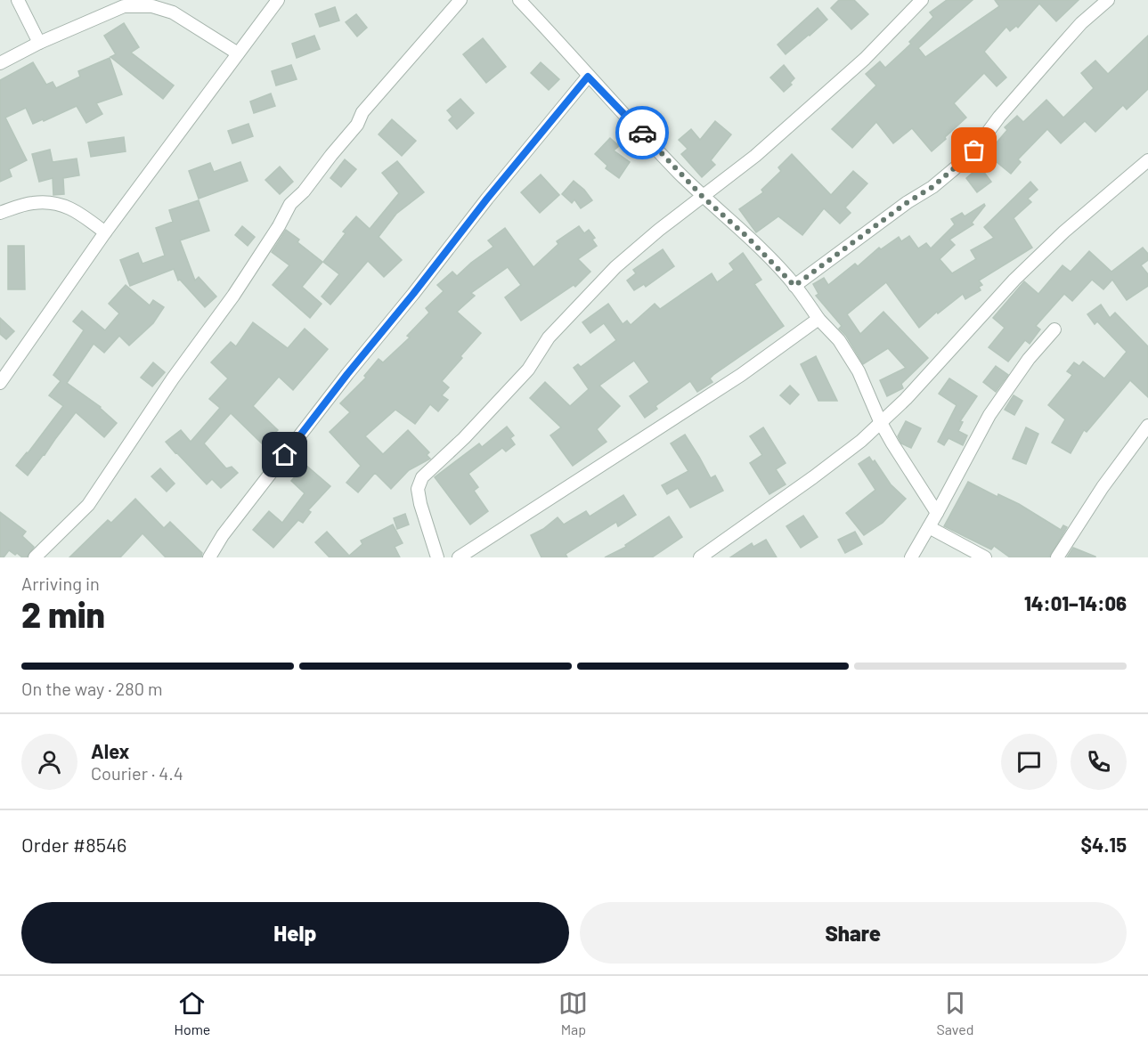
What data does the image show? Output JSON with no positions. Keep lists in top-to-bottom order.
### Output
{
  "page": {
    "heading": ["2 min", "Arriving in", "14:01–14:06"],
    "panel": [
      "Alex",
      "Courier · 4.4",
      "Order #8546",
      "$4.15"
    ],
    "bar": "On the way · 280 m",
    "buttons": ["Help", "Share"],
    "tabs": ["Home", "Map", "Saved"]
  }
}
